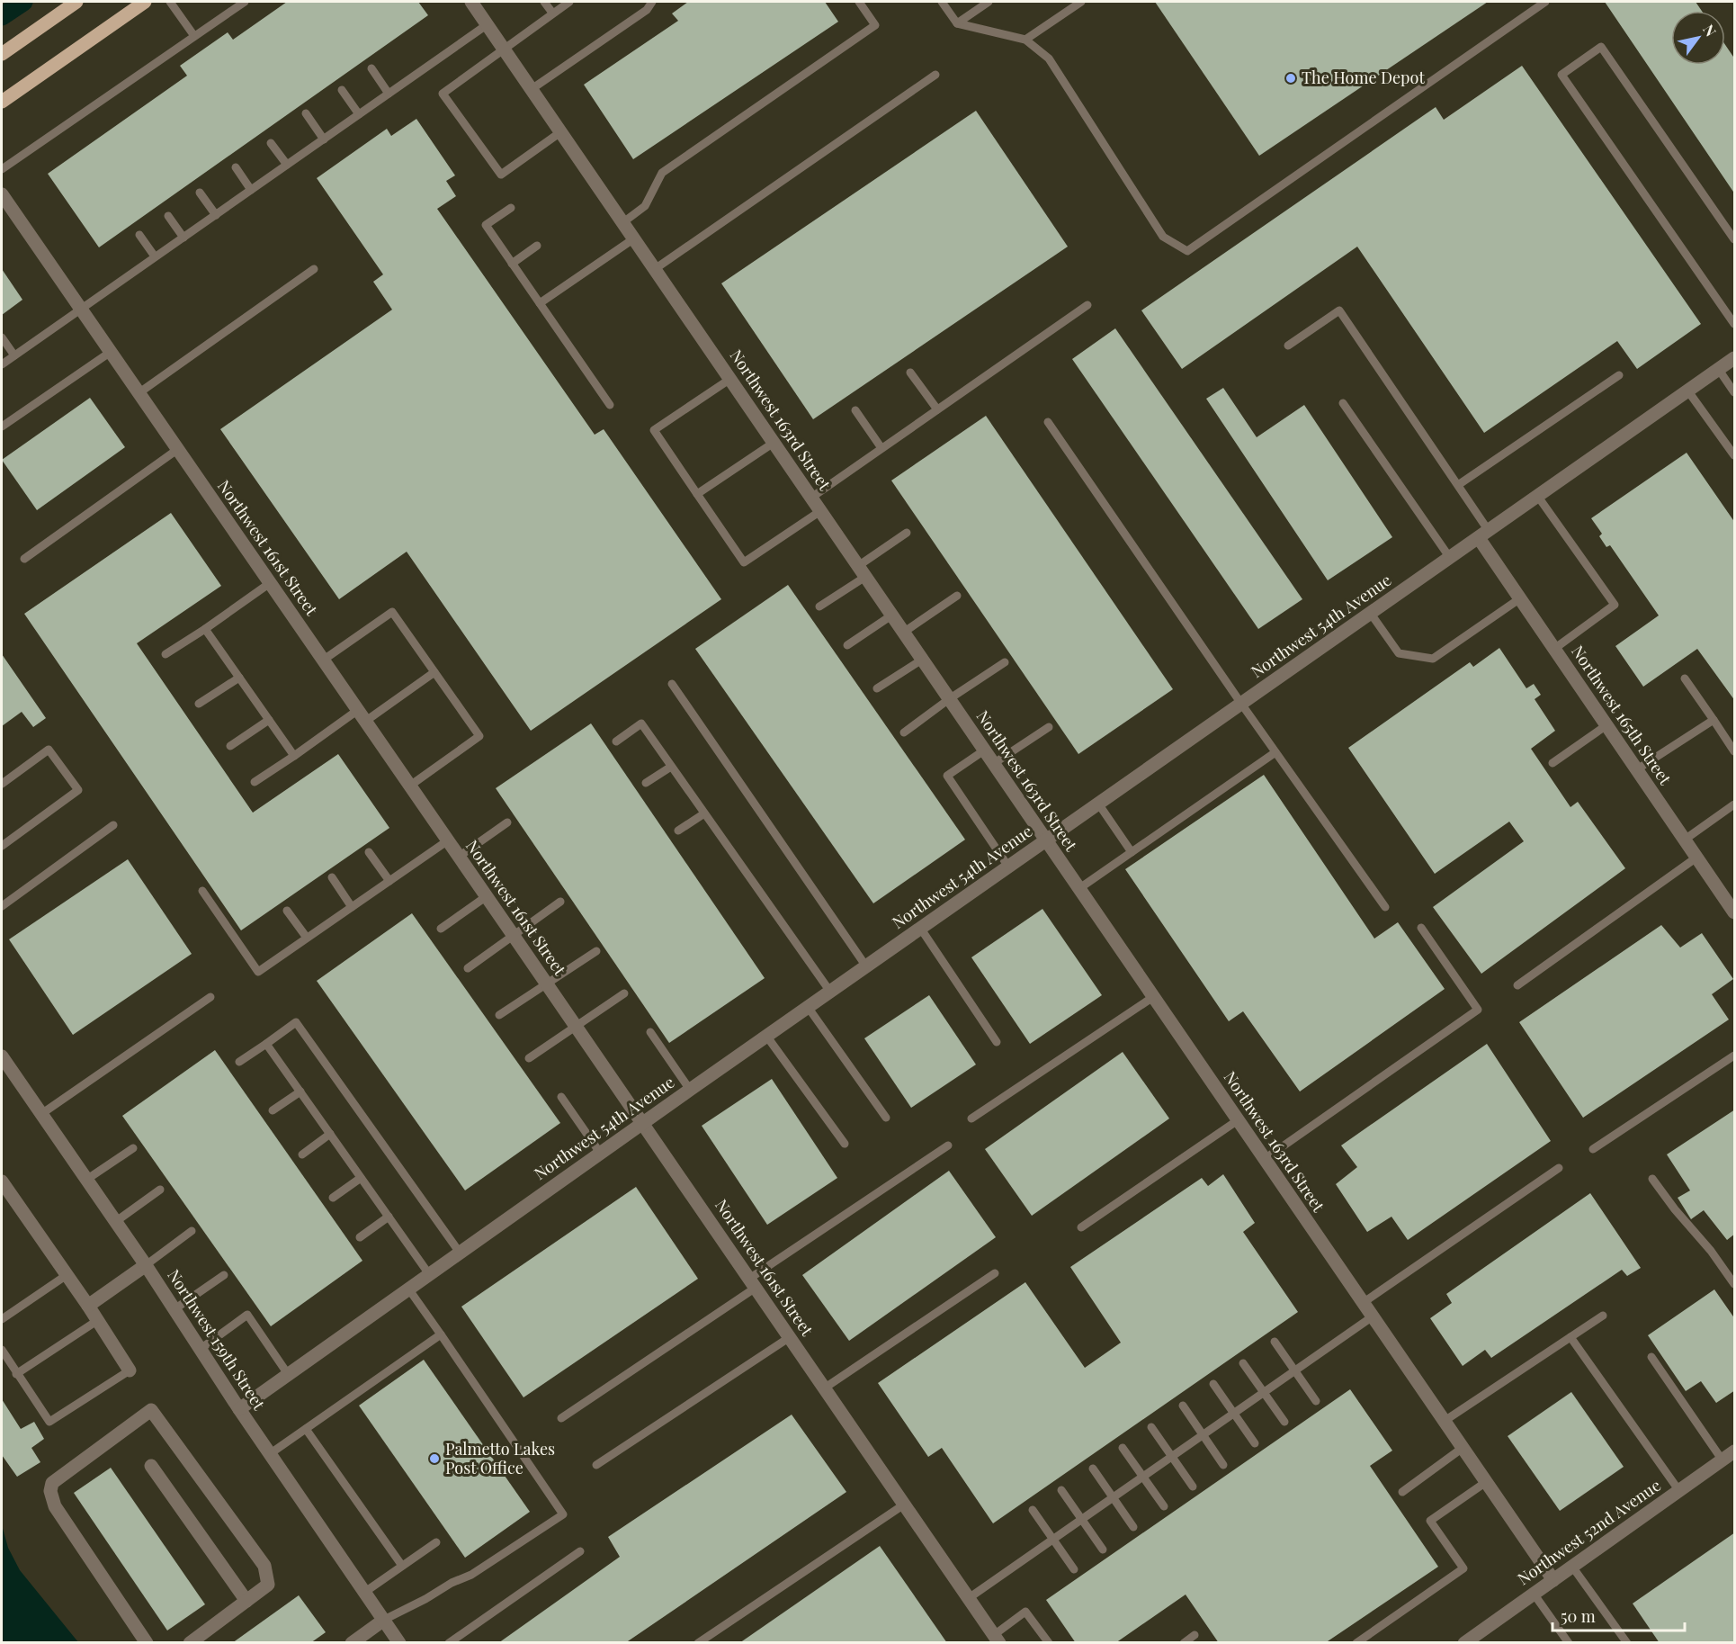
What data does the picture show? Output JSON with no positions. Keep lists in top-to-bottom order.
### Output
{
  "streets": {
    "street": [
      "Northwest 163rd Street",
      "Northwest 161st Street",
      "Northwest 54th Avenue",
      "Northwest 165th Street",
      "Northwest 159th Street",
      "Northwest 52nd Avenue"
    ]
  },
  "crossings": [
    ["Northwest 163rd Street", "Northwest 54th Avenue"],
    ["Northwest 163rd Street", "Northwest 52nd Avenue"],
    ["Northwest 161st Street", "Northwest 54th Avenue"],
    ["Northwest 54th Avenue", "Northwest 165th Street"],
    ["Northwest 54th Avenue", "Northwest 159th Street"]
  ],
  "places": ["The Home Depot", "Palmetto Lakes Post Office"],
  "scale_bar": "50 m",
  "north": "top right"
}
